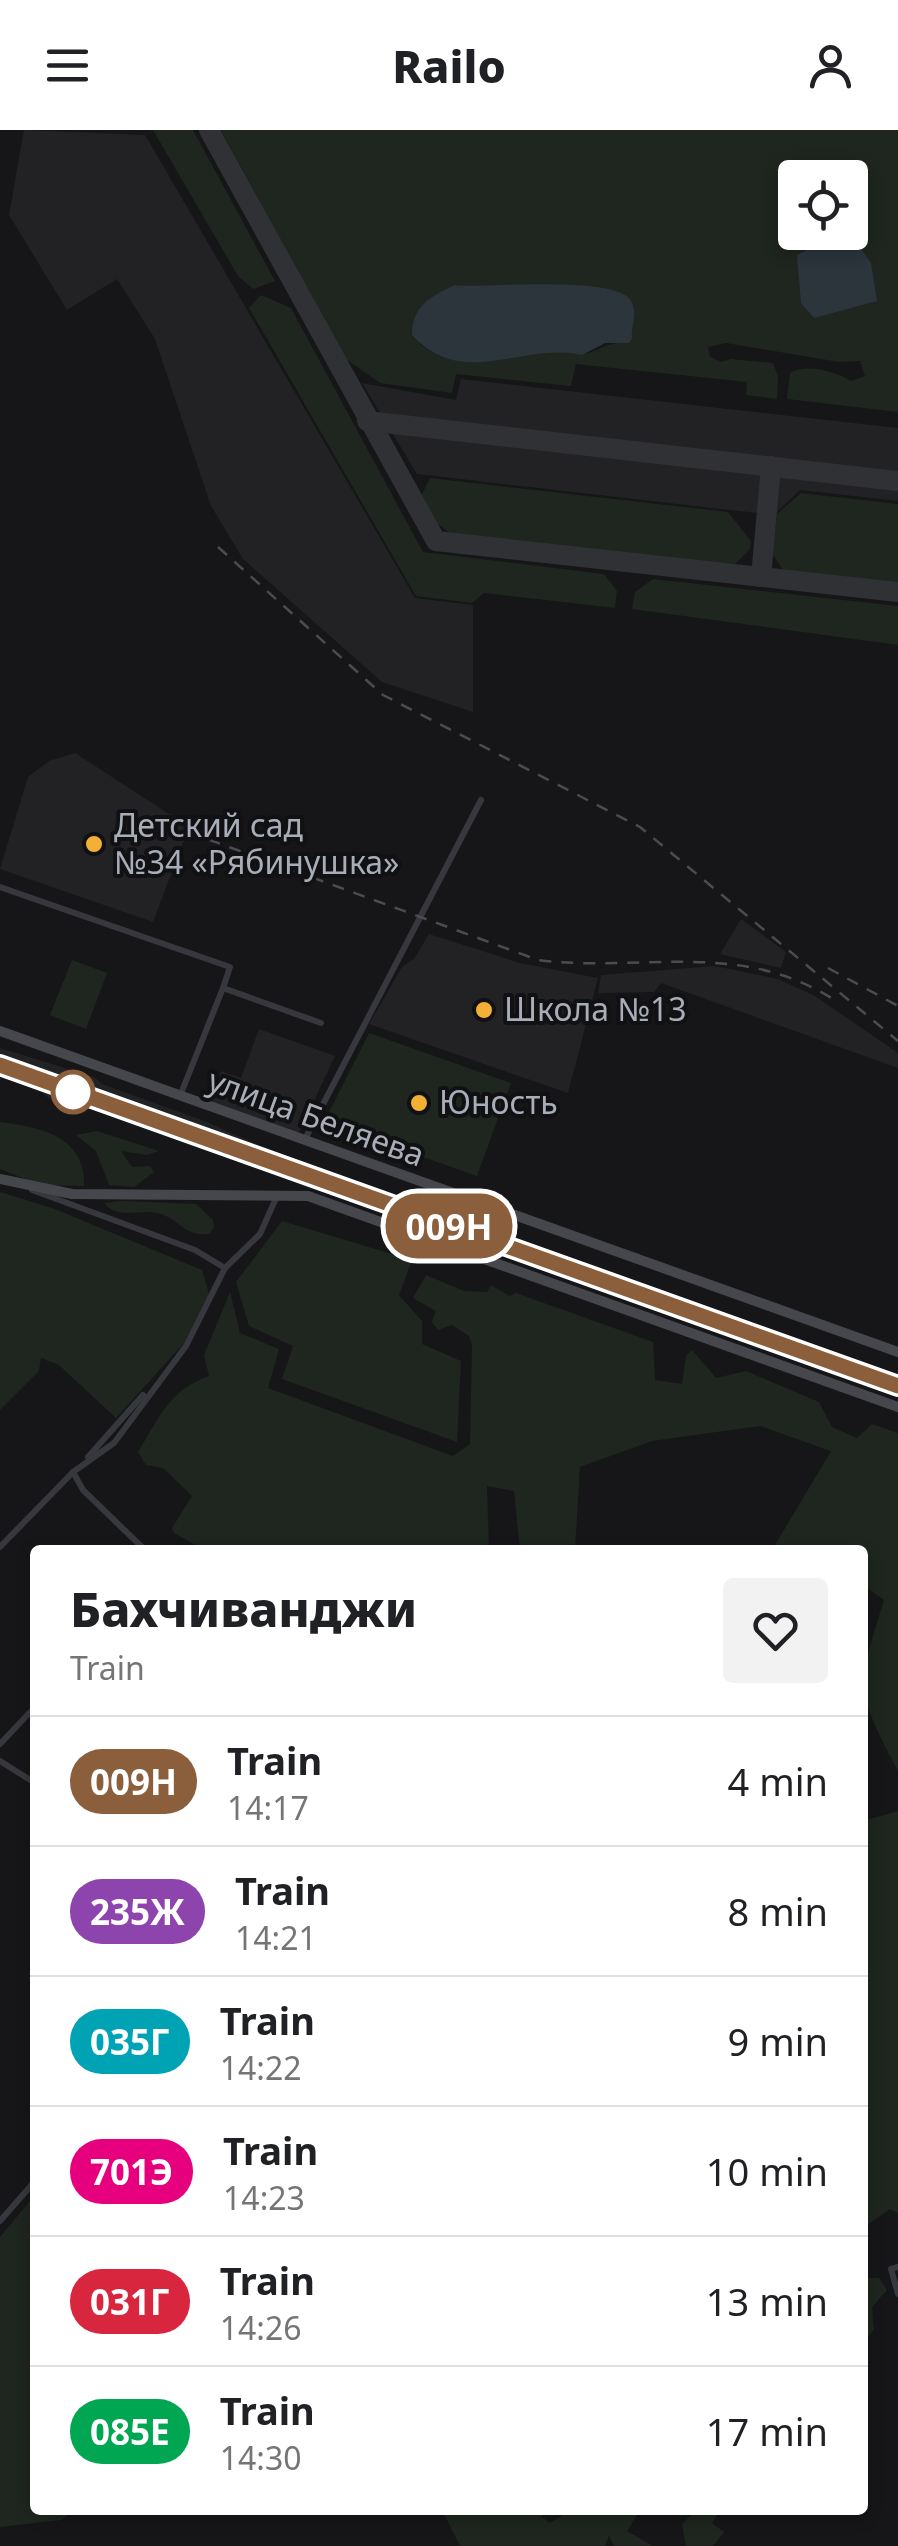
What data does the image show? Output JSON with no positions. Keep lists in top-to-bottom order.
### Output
{
  "streets": {
    "street": ["улица Беляева"]
  },
  "places": ["Детский сад №34 «Рябинушка»", "Школа №13", "Юность"],
  "page": {
    "header": "Railo",
    "on_map": "009Н",
    "heading": ["Бахчиванджи", "Train"],
    "list": [
      {
        "mark": "009Н",
        "name": "Train",
        "note": "14:17",
        "value": "4 min"
      },
      {
        "mark": "235Ж",
        "name": "Train",
        "note": "14:21",
        "value": "8 min"
      },
      {
        "mark": "035Г",
        "name": "Train",
        "note": "14:22",
        "value": "9 min"
      },
      {
        "mark": "701Э",
        "name": "Train",
        "note": "14:23",
        "value": "10 min"
      },
      {
        "mark": "031Г",
        "name": "Train",
        "note": "14:26",
        "value": "13 min"
      },
      {
        "mark": "085Е",
        "name": "Train",
        "note": "14:30",
        "value": "17 min"
      }
    ]
  }
}
